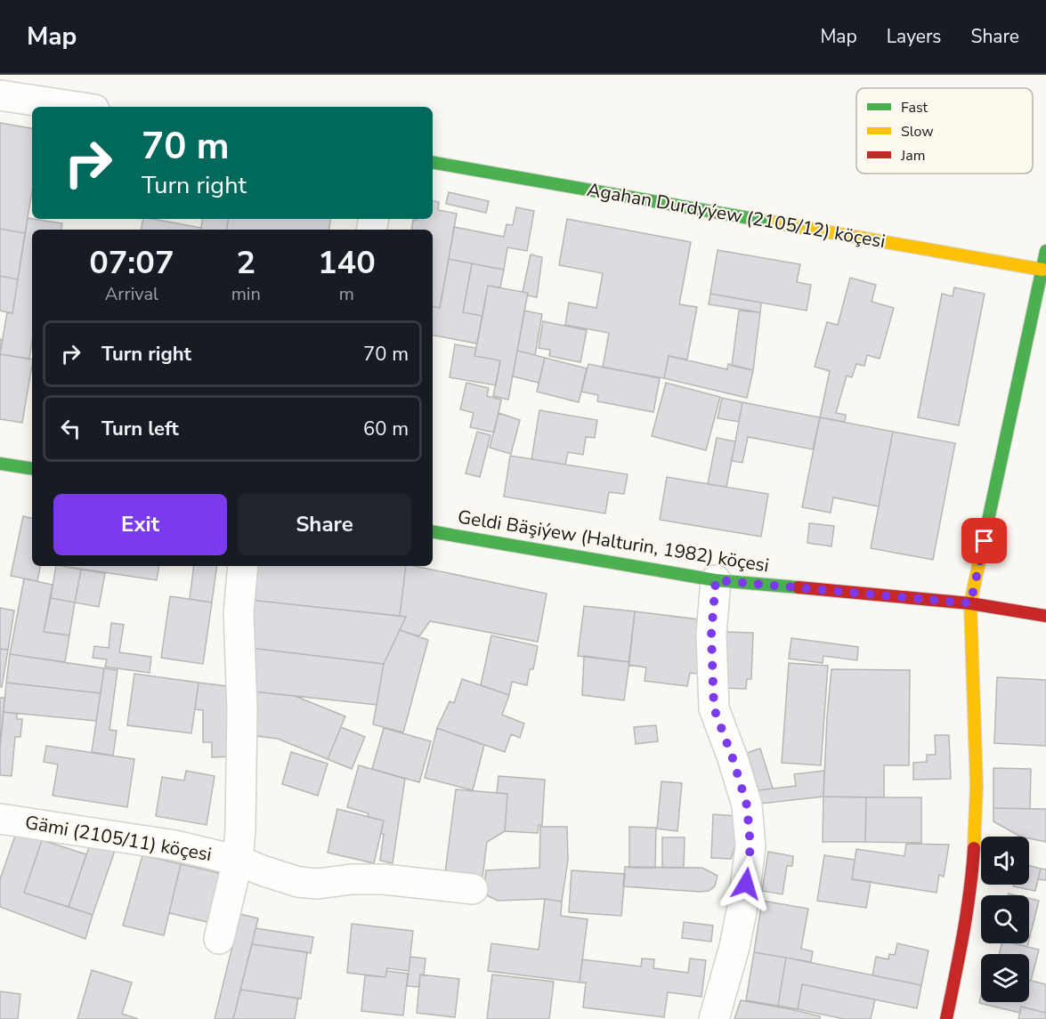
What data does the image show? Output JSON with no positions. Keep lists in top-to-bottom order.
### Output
{
  "streets": {
    "street": ["Agahan Durdyýew (2105/12) köçesi", "Geldi Bäşiýew (Halturin, 1982) köçesi", "Gämi (2105/11) köçesi"]
  },
  "legend": ["Fast", "Slow", "Jam"],
  "page": {
    "header": "Map",
    "nav": ["Map", "Layers", "Share"],
    "turn": ["70 m", "Turn right"],
    "eta": [
      "07:07",
      "Arrival",
      "2",
      "min",
      "140",
      "m"
    ],
    "list": [
      {
        "name": "Turn right",
        "value": "70 m"
      },
      {
        "name": "Turn left",
        "value": "60 m"
      }
    ],
    "buttons": ["Exit", "Share"]
  }
}
